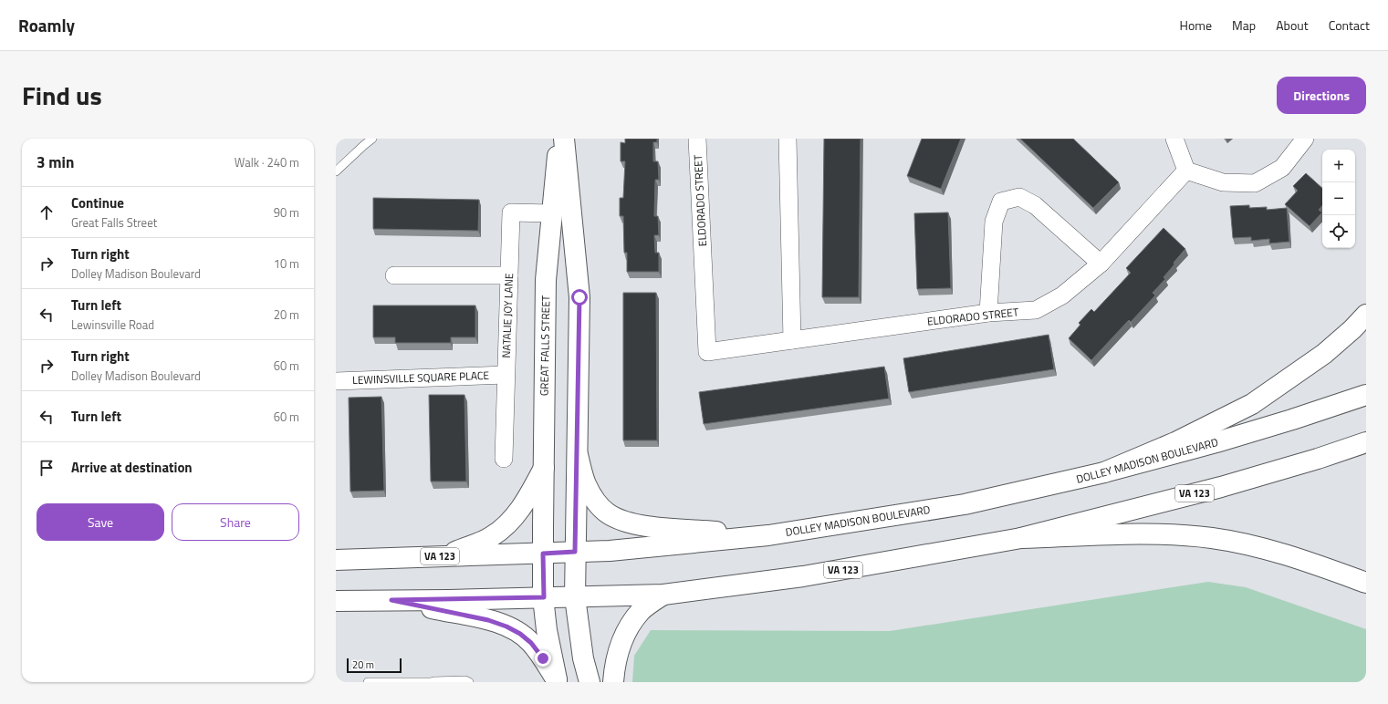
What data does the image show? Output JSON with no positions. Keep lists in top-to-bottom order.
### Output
{
  "streets": {
    "main road": ["GREAT FALLS STREET", "DOLLEY MADISON BOULEVARD", "VA 123"],
    "street": ["ELDORADO STREET", "NATALIE JOY LANE", "LEWINSVILLE SQUARE PLACE"]
  },
  "crossings": [
    ["NATALIE JOY LANE", "GREAT FALLS STREET"],
    ["NATALIE JOY LANE", "LEWINSVILLE SQUARE PLACE"],
    ["GREAT FALLS STREET", "DOLLEY MADISON BOULEVARD"],
    ["GREAT FALLS STREET", "VA 123"]
  ],
  "scale_bar": "20 m",
  "page": {
    "header": "Roamly",
    "nav": [
      "Home",
      "Map",
      "About",
      "Contact"
    ],
    "title": "Find us",
    "buttons": [
      "Directions",
      ["Save", "Share"]
    ],
    "heading": ["3 min", "Walk · 240 m"],
    "map_buttons": ["+", "−"],
    "list": [
      ["Continue", "Great Falls Street", "90 m"],
      ["Turn right", "Dolley Madison Boulevard", "10 m"],
      ["Turn left", "Lewinsville Road", "20 m"],
      ["Turn right", "Dolley Madison Boulevard", "60 m"],
      ["Turn left", "60 m"],
      "Arrive at destination"
    ],
    "scale": "20 m"
  }
}
